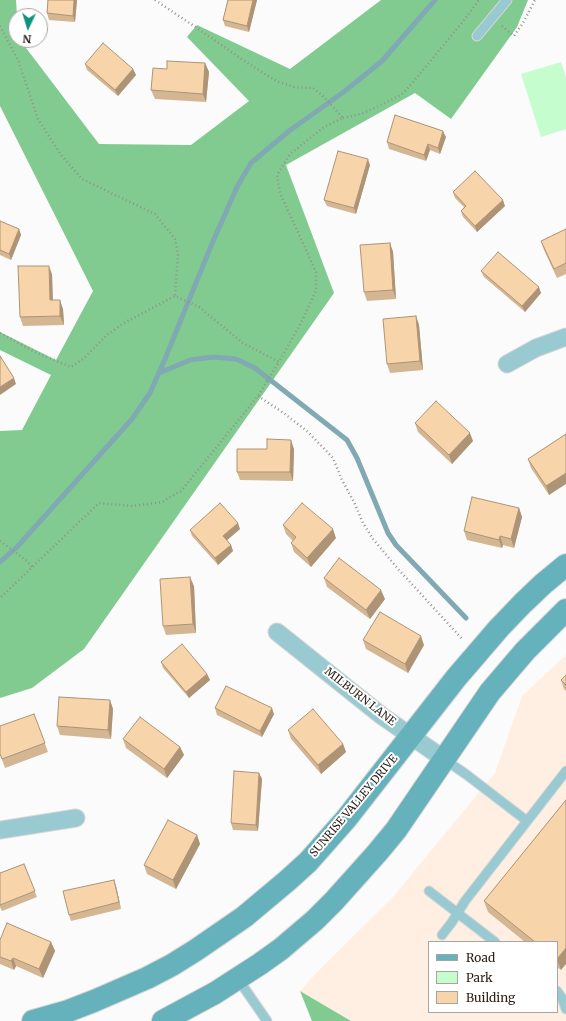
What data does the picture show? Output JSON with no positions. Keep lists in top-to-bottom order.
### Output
{
  "streets": {
    "main road": ["SUNRISE VALLEY DRIVE"],
    "street": ["MILBURN LANE"]
  },
  "crossings": [
    ["MILBURN LANE", "SUNRISE VALLEY DRIVE"]
  ],
  "legend": ["Road", "Park", "Building"],
  "north": "bottom"
}
